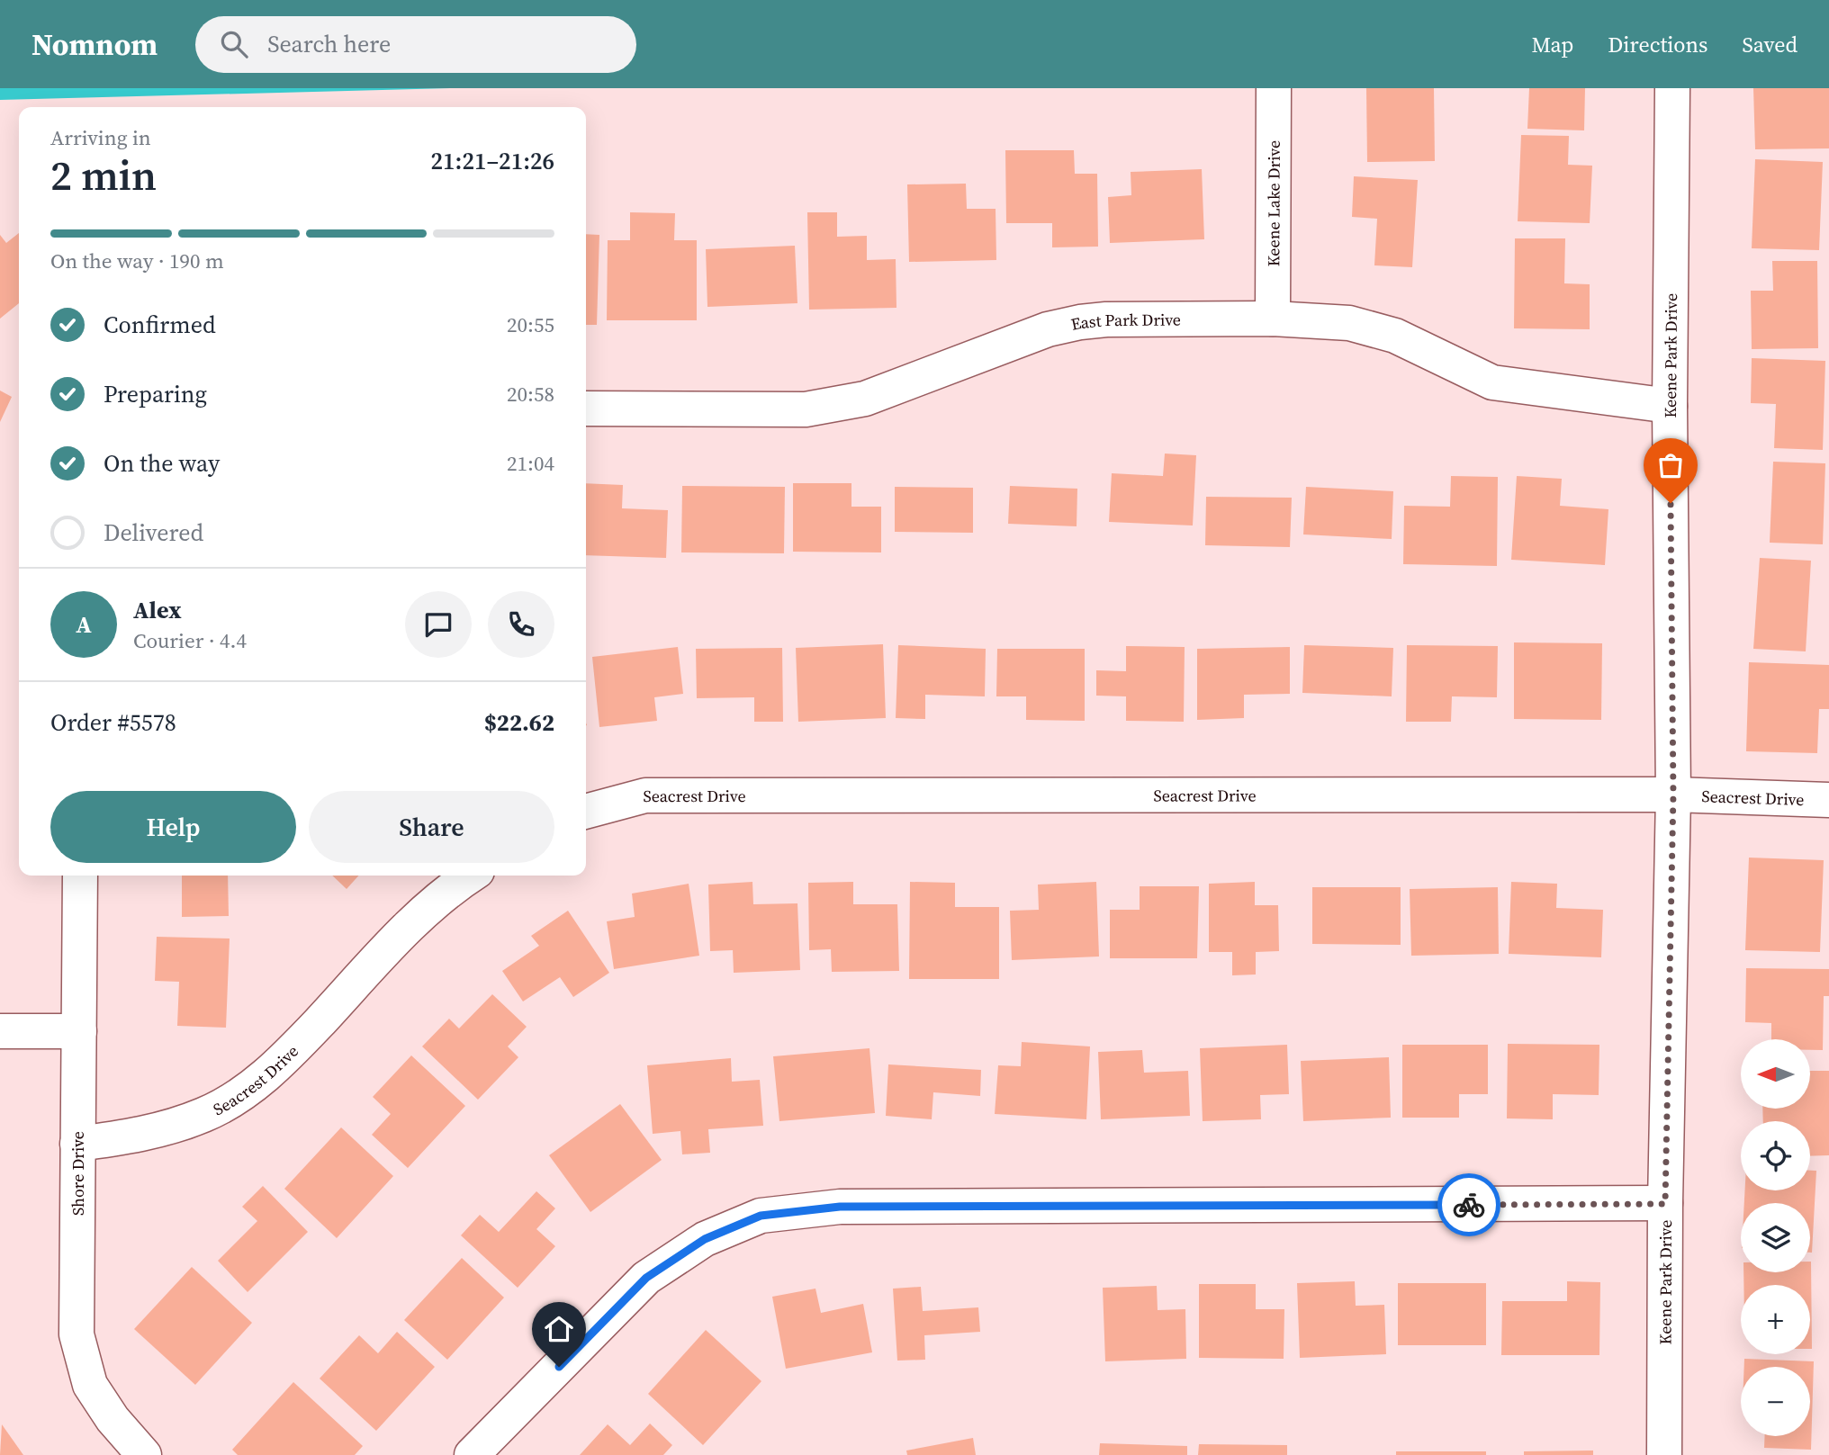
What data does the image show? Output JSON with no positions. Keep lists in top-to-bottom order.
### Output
{
  "streets": {
    "street": [
      "Keene Lake Drive",
      "East Park Drive",
      "Keene Park Drive",
      "Seacrest Drive",
      "Shore Drive"
    ]
  },
  "crossings": [
    ["Keene Lake Drive", "East Park Drive"],
    ["East Park Drive", "Keene Park Drive"],
    ["Keene Park Drive", "Seacrest Drive"],
    ["Seacrest Drive", "Shore Drive"]
  ],
  "north": "left",
  "page": {
    "header": "Nomnom",
    "search": "Search here",
    "nav": ["Map", "Directions", "Saved"],
    "heading": ["2 min", "Arriving in", "21:21–21:26"],
    "panel": [
      "Alex",
      "Courier · 4.4",
      "Order #5578",
      "$22.62"
    ],
    "bar": "On the way · 190 m",
    "list": [
      ["Confirmed", "20:55"],
      ["Preparing", "20:58"],
      ["On the way", "21:04"],
      "Delivered"
    ],
    "round": "A",
    "buttons": ["Help", "Share"],
    "map_buttons": ["+", "−"]
  }
}
